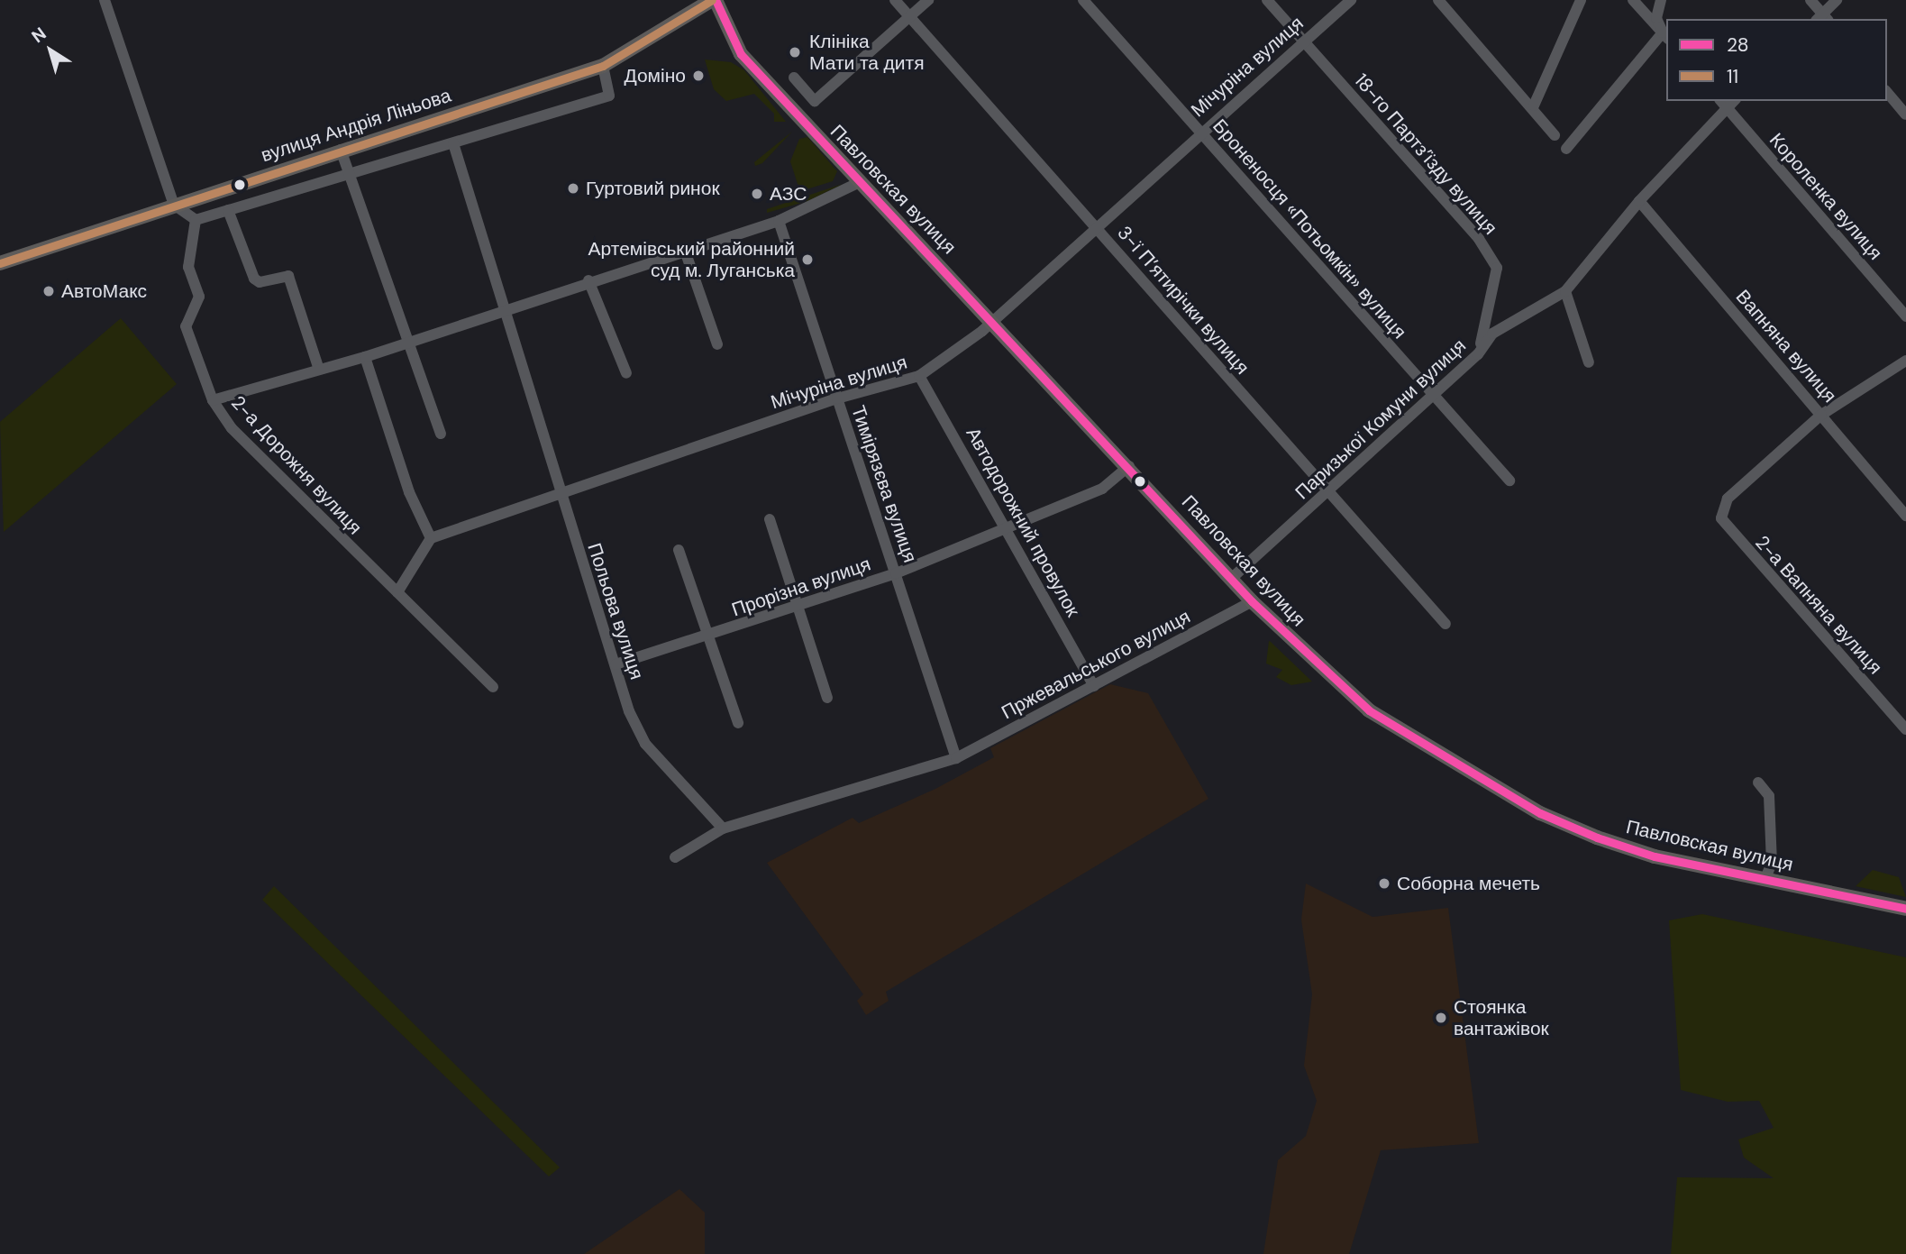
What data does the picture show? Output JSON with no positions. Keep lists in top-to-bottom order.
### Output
{
  "streets": {
    "main road": ["вулиця Андрія Ліньова", "Павловская вулиця"],
    "street": [
      "Мічуріна вулиця",
      "18-го Партз’їзду вулиця",
      "Короленка вулиця",
      "Броненосця «Потьомкін» вулиця",
      "3-ї П’ятирічки вулиця",
      "Вапняна вулиця",
      "Паризької Комуни вулиця",
      "2-а Дорожня вулиця",
      "Тимірязєва вулиця",
      "Автодорожний провулок",
      "Прорізна вулиця",
      "2-а Вапняна вулиця",
      "Польова вулиця",
      "Пржевальського вулиця"
    ]
  },
  "crossings": [
    ["Мічуріна вулиця", "18-го Партз’їзду вулиця"],
    ["Мічуріна вулиця", "Павловская вулиця"],
    ["Мічуріна вулиця", "Броненосця «Потьомкін» вулиця"],
    ["Мічуріна вулиця", "3-ї П’ятирічки вулиця"],
    ["Мічуріна вулиця", "Тимірязєва вулиця"],
    ["Мічуріна вулиця", "Автодорожний провулок"],
    ["Мічуріна вулиця", "Польова вулиця"],
    ["вулиця Андрія Ліньова", "Павловская вулиця"],
    ["18-го Партз’їзду вулиця", "Паризької Комуни вулиця"],
    ["Павловская вулиця", "Паризької Комуни вулиця"],
    ["Павловская вулиця", "Прорізна вулиця"],
    ["Павловская вулиця", "Пржевальського вулиця"],
    ["Короленка вулиця", "Паризької Комуни вулиця"],
    ["Броненосця «Потьомкін» вулиця", "Паризької Комуни вулиця"],
    ["3-ї П’ятирічки вулиця", "Паризької Комуни вулиця"],
    ["Вапняна вулиця", "Паризької Комуни вулиця"],
    ["Вапняна вулиця", "2-а Вапняна вулиця"],
    ["Тимірязєва вулиця", "Прорізна вулиця"],
    ["Тимірязєва вулиця", "Пржевальського вулиця"],
    ["Автодорожний провулок", "Прорізна вулиця"],
    ["Автодорожний провулок", "Пржевальського вулиця"],
    ["Прорізна вулиця", "Польова вулиця"]
  ],
  "places": [
    "Клініка Мати та дитя",
    "Доміно",
    "Гуртовий ринок",
    "АЗС",
    "Артемівський районний суд м. Луганська",
    "АвтоМакс",
    "Соборна мечеть",
    "Стоянка вантажівок"
  ],
  "lines": ["transit line 28", "transit line 11"],
  "legend": ["28", "11"],
  "north": "top left"
}
